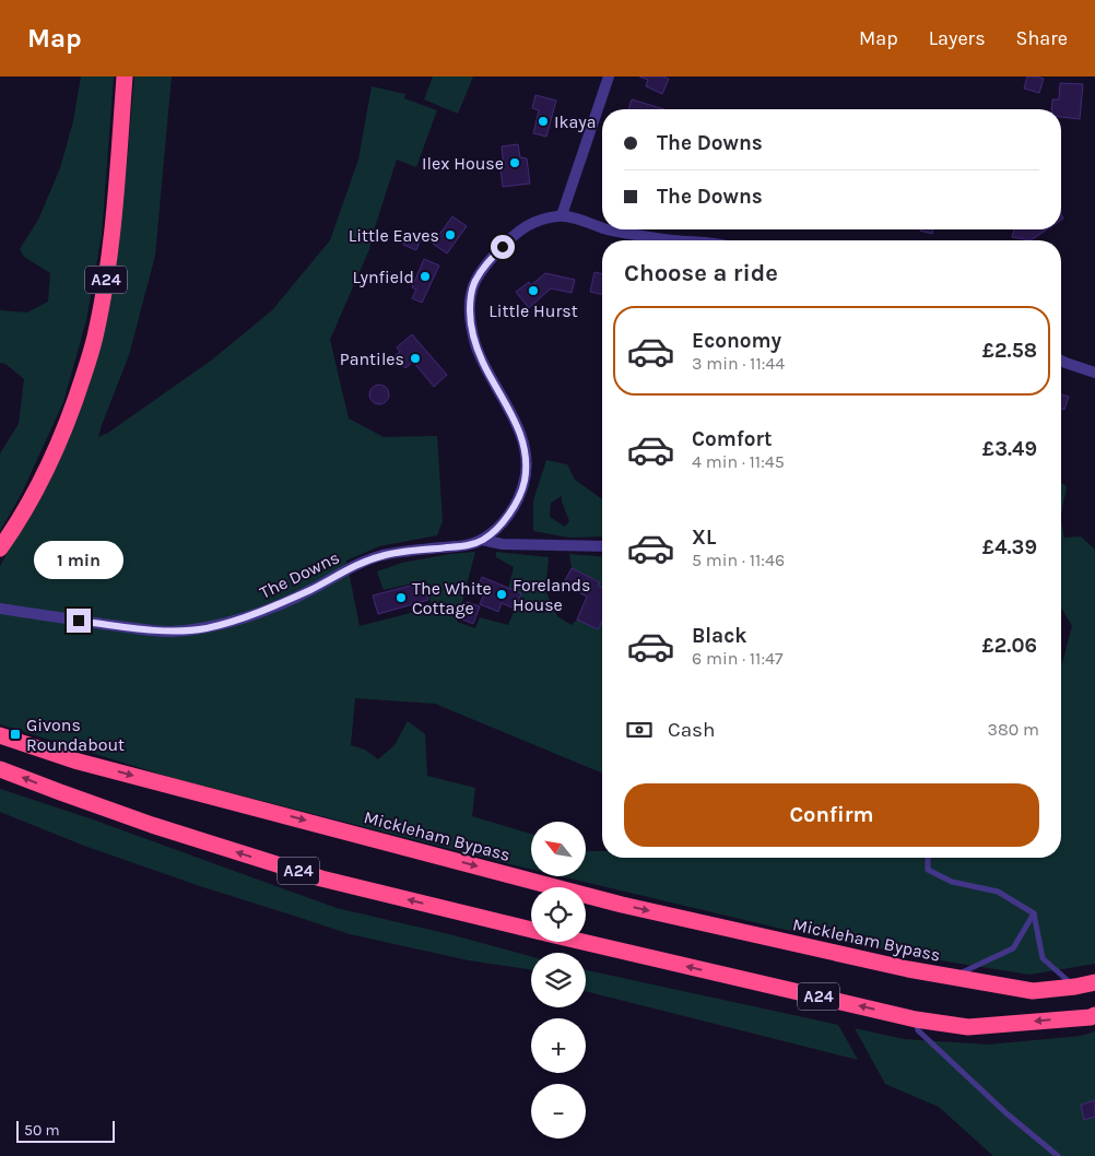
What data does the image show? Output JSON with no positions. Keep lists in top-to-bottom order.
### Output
{
  "streets": {
    "highway": ["A24", "Mickleham Bypass"],
    "street": ["The Downs"]
  },
  "places": {
    "other": [
      "Ikaya",
      "Ilex House",
      "Little Eaves",
      "Lynfield",
      "Little Hurst",
      "Pantiles",
      "Forelands House",
      "The White Cottage"
    ],
    "transit": ["Givons Roundabout"]
  },
  "scale_bar": "50 m",
  "north": "top left",
  "page": {
    "header": "Map",
    "nav": ["Map", "Layers", "Share"],
    "banner": ["The Downs", "The Downs"],
    "heading": "Choose a ride",
    "list": [
      {
        "name": "Economy",
        "note": "3 min · 11:44",
        "value": "£2.58"
      },
      {
        "name": "Comfort",
        "note": "4 min · 11:45",
        "value": "£3.49"
      },
      {
        "name": "XL",
        "note": "5 min · 11:46",
        "value": "£4.39"
      },
      {
        "name": "Black",
        "note": "6 min · 11:47",
        "value": "£2.06"
      }
    ],
    "bubble": "1 min",
    "pay": ["Cash", "380 m"],
    "buttons": "Confirm",
    "map_buttons": ["+", "−"],
    "scale": "50 m"
  }
}
